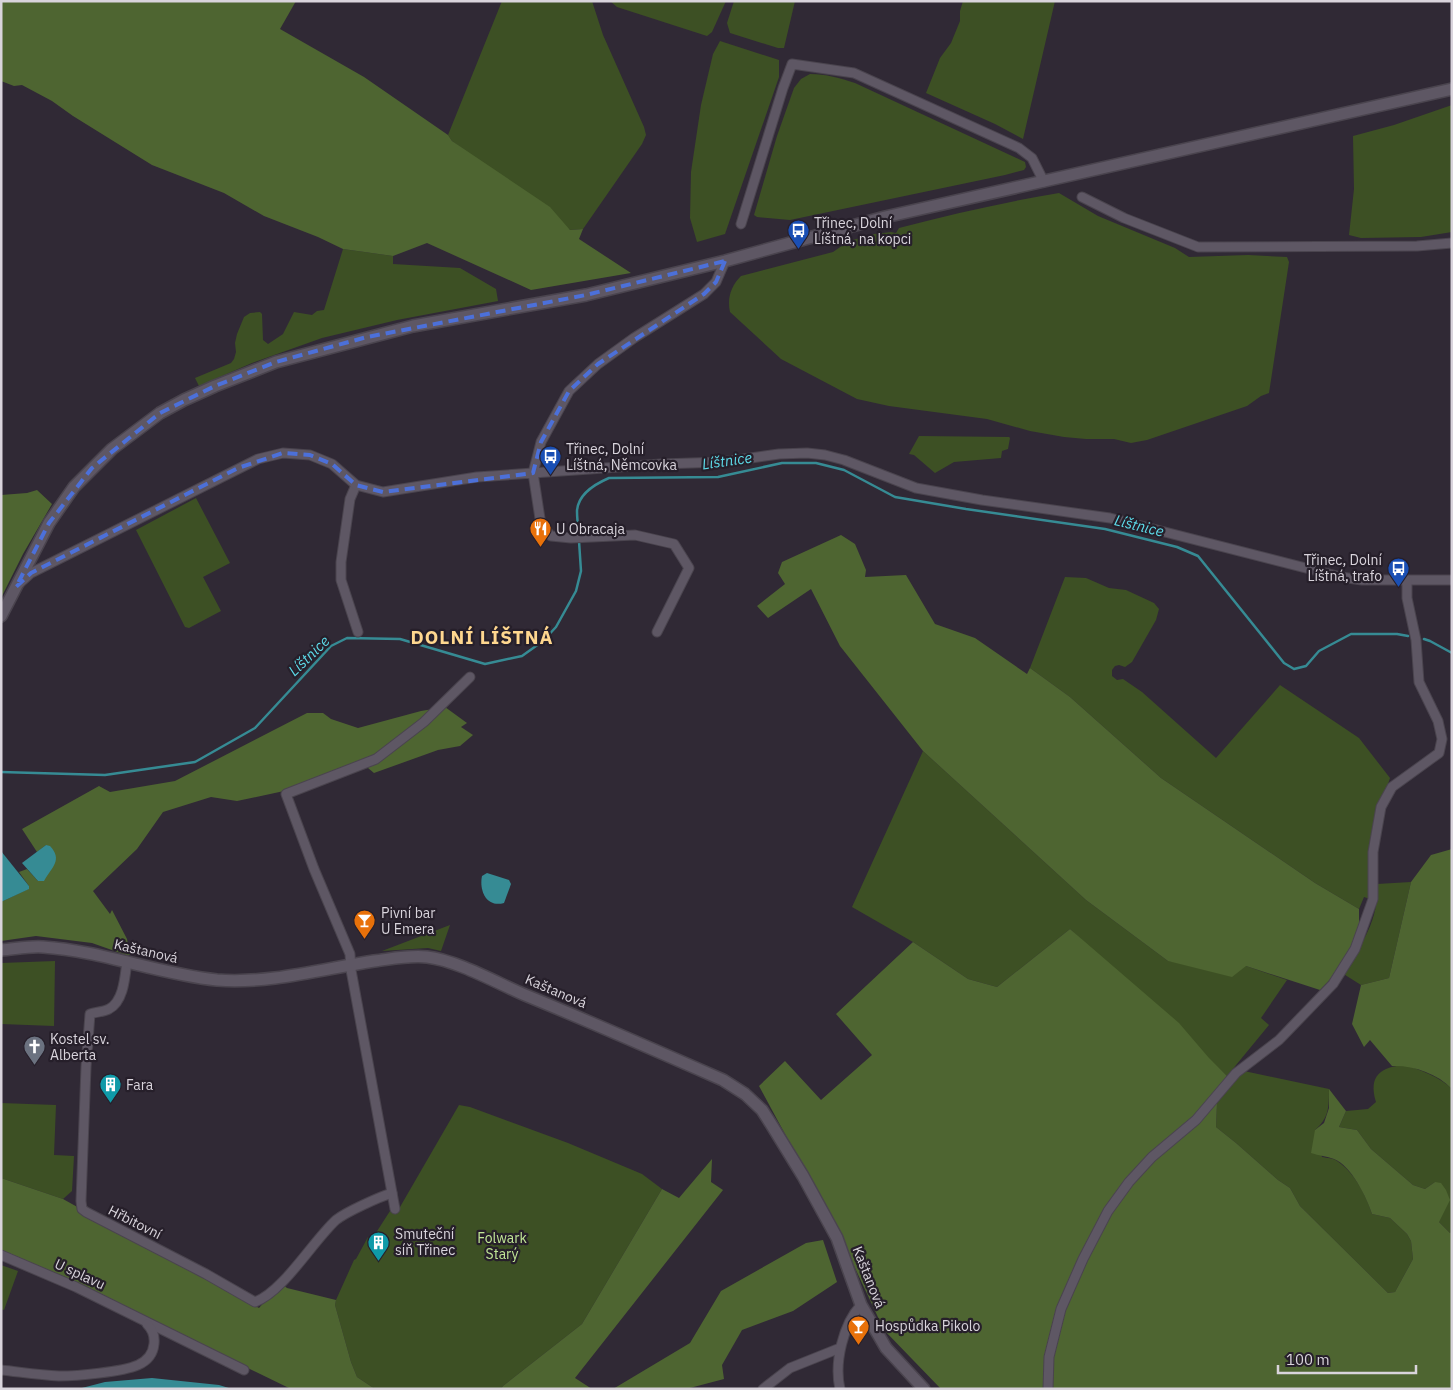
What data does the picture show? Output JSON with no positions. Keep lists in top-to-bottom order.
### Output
{
  "streets": {
    "street": ["Kaštanová", "Hřbitovní", "U splavu"]
  },
  "crossings": [
    ["Kaštanová", "Hřbitovní"]
  ],
  "districts": ["DOLNÍ LÍŠTNÁ"],
  "water": ["Líštnice"],
  "parks": ["Folwark Starý"],
  "places": {
    "bus stop": ["Třinec, Dolní Líštná, na kopci", "Třinec, Dolní Líštná, Němcovka", "Třinec, Dolní Líštná, trafo"],
    "restaurant": ["U Obracaja"],
    "bar": ["Pivní bar U Emera", "Hospůdka Pikolo"],
    "church": ["Kostel sv. Alberta"],
    "building": ["Fara", "Smuteční síň Třinec"]
  },
  "scale_bar": "100 m"
}
